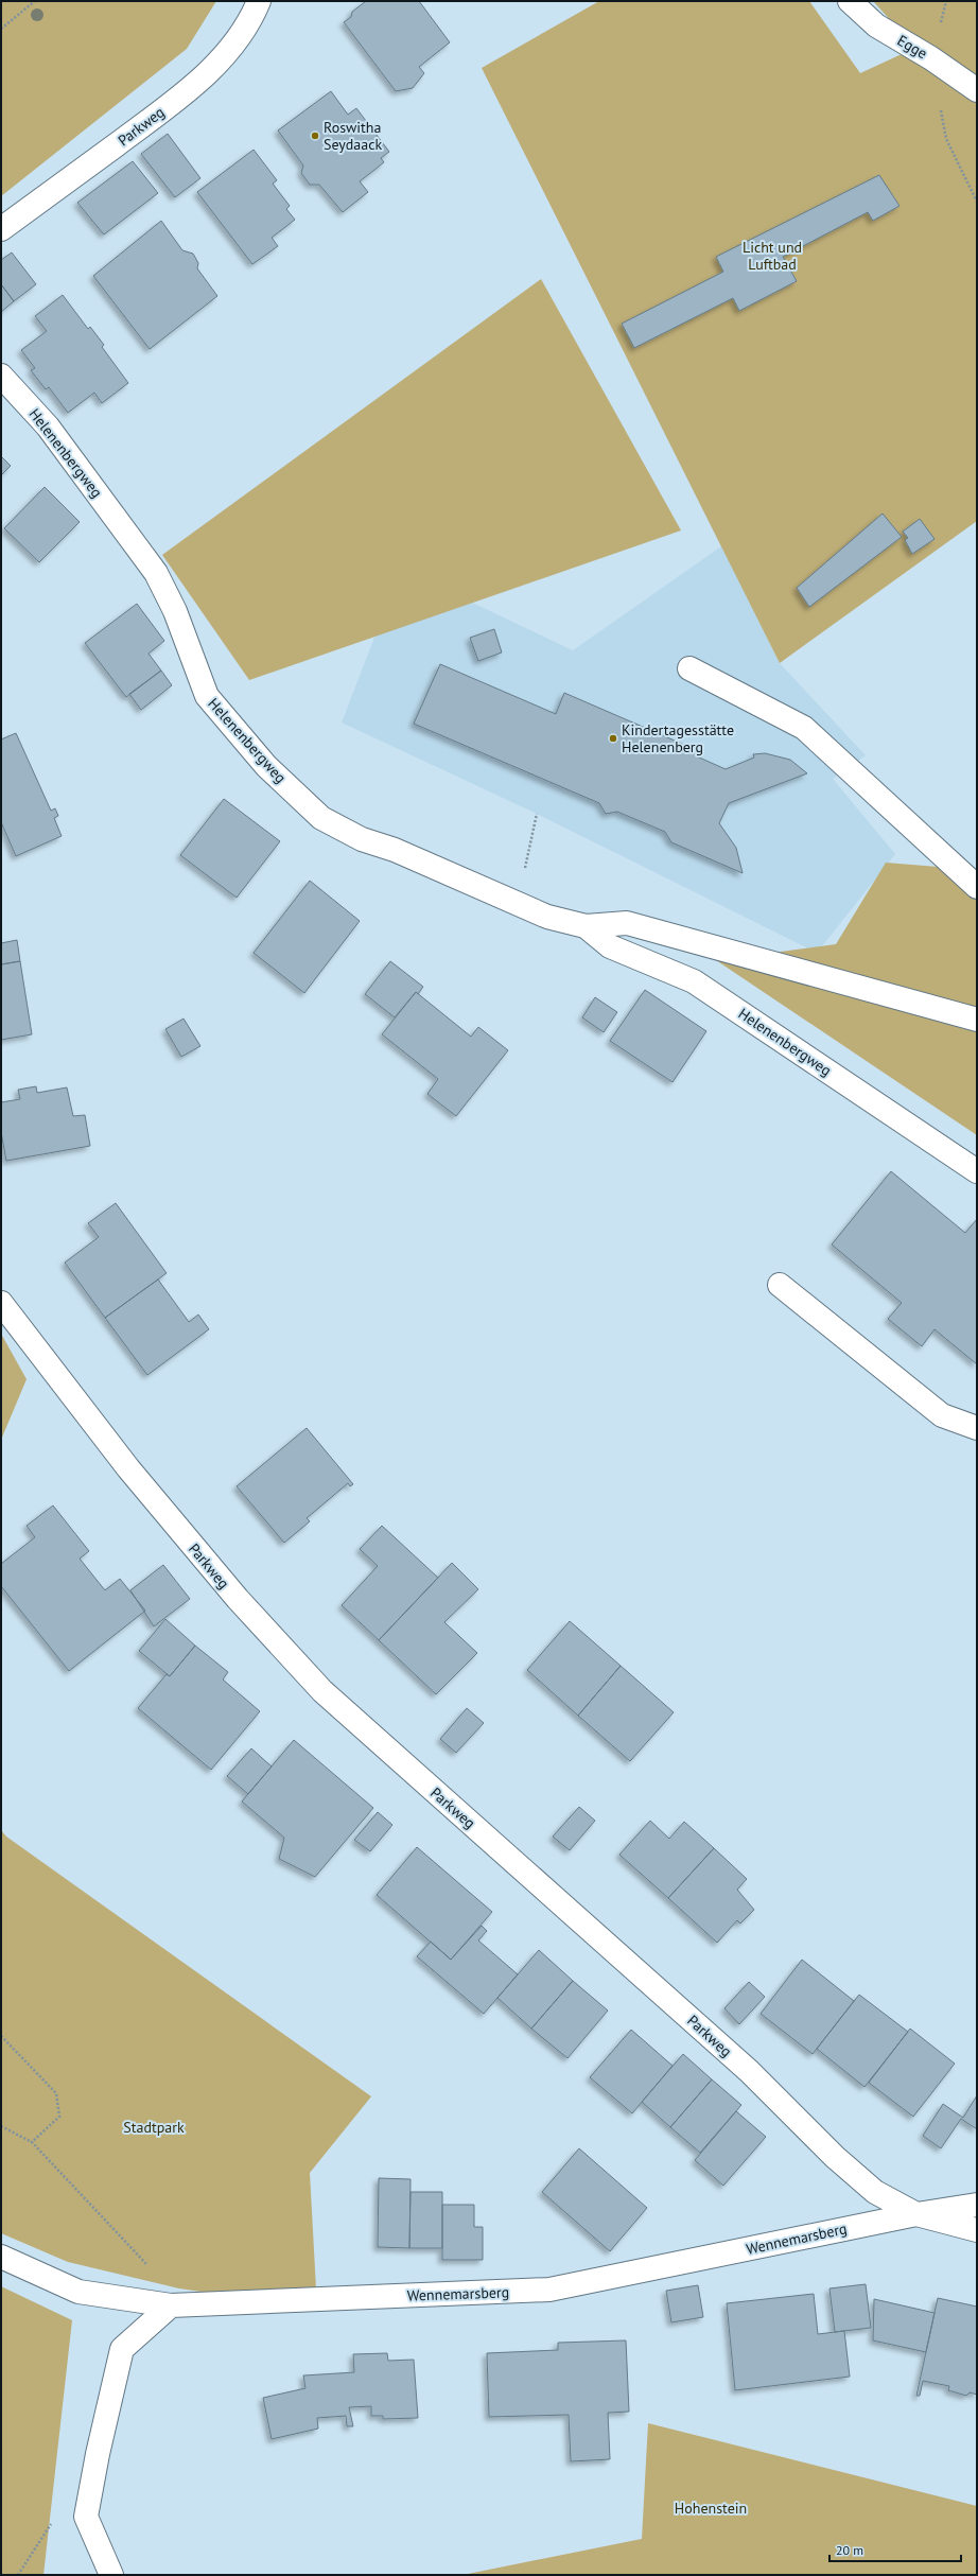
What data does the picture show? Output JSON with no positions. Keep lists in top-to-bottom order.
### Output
{
  "streets": {
    "street": [
      "Egge",
      "Parkweg",
      "Helenenbergweg",
      "Wennemarsberg"
    ]
  },
  "crossings": [
    ["Parkweg", "Wennemarsberg"]
  ],
  "parks": ["Licht und Luftbad", "Stadtpark", "Hohenstein"],
  "places": ["Roswitha Seydaack", "Kindertagesstätte Helenenberg"],
  "scale_bar": "20 m"
}
